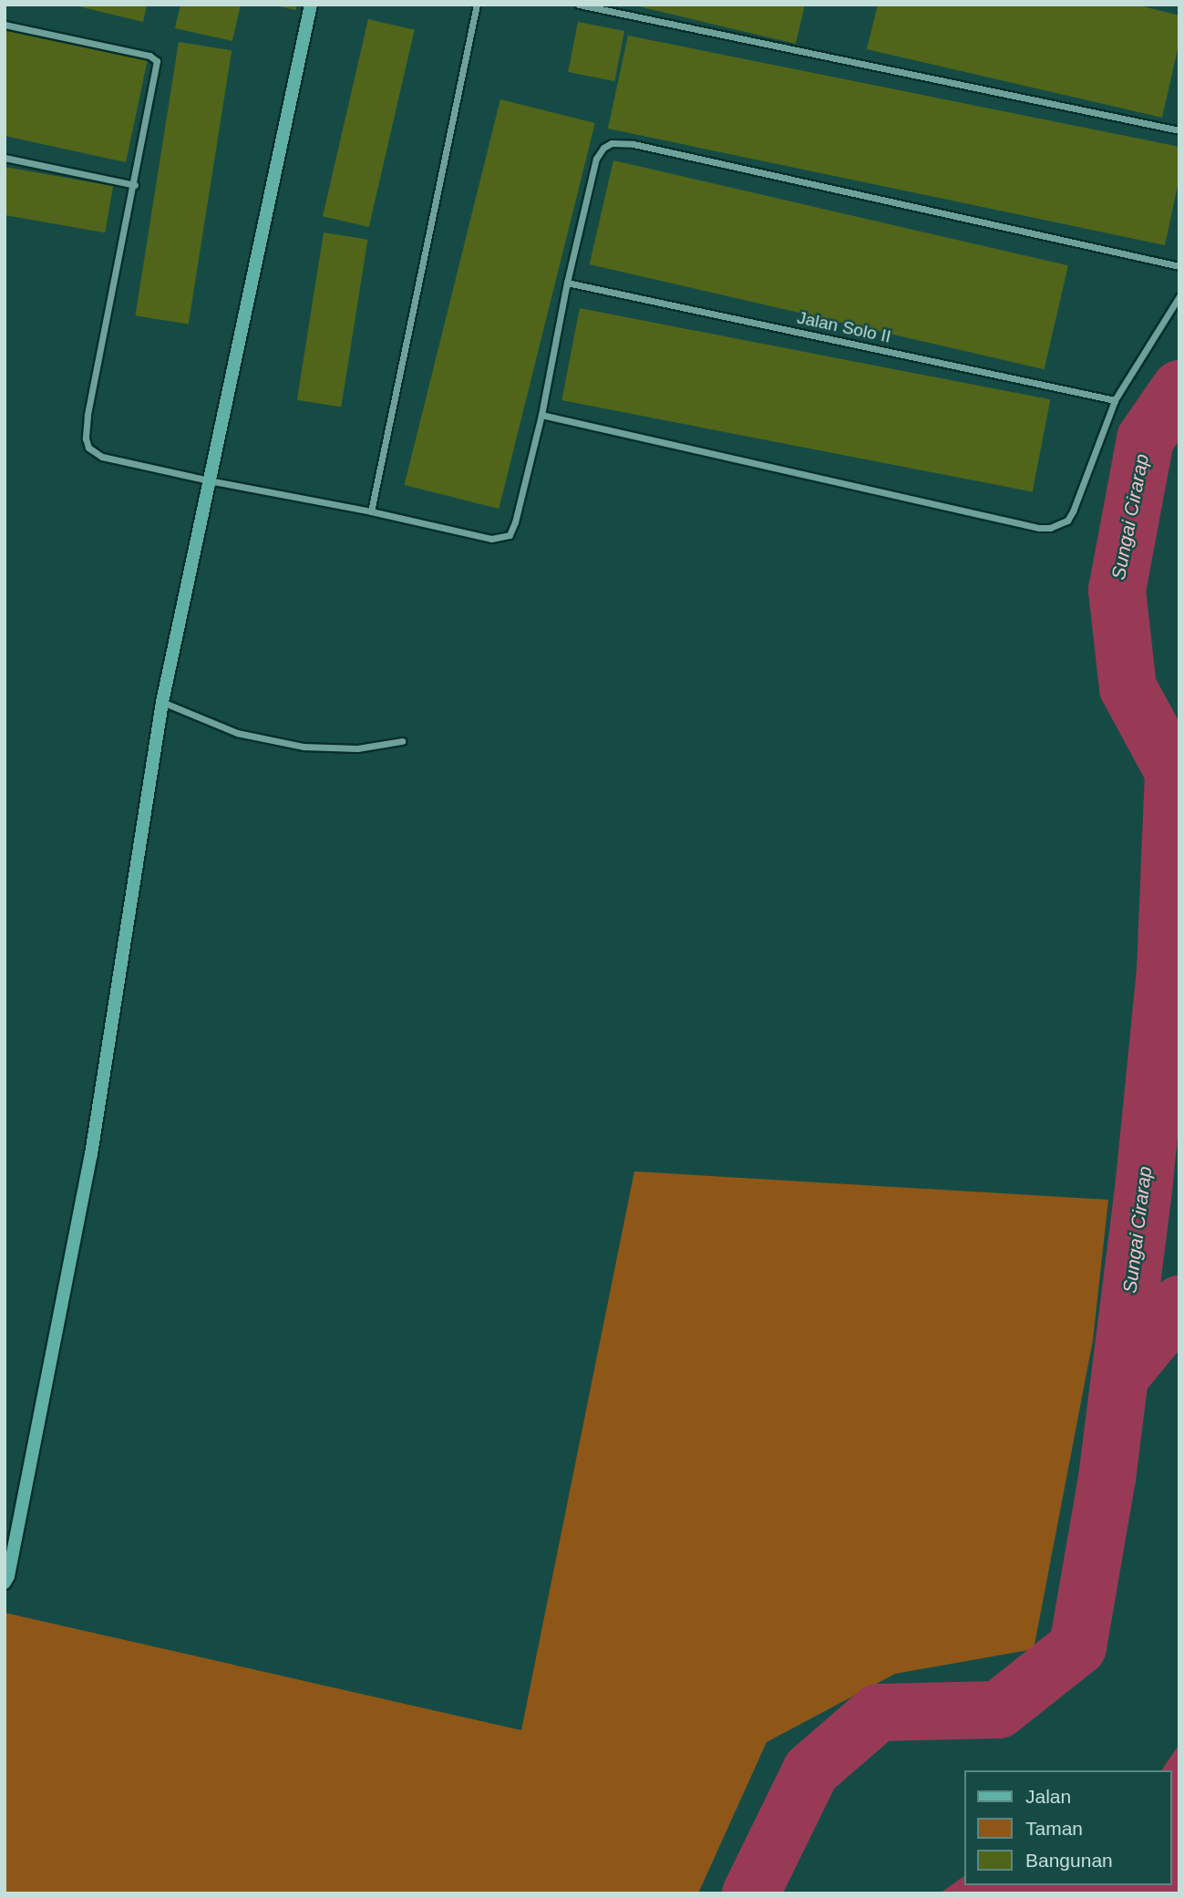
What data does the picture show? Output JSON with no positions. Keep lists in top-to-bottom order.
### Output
{
  "streets": {
    "street": ["Jalan Solo II"]
  },
  "water": ["Sungai Cirarap"],
  "legend": ["Jalan", "Taman", "Bangunan"]
}
